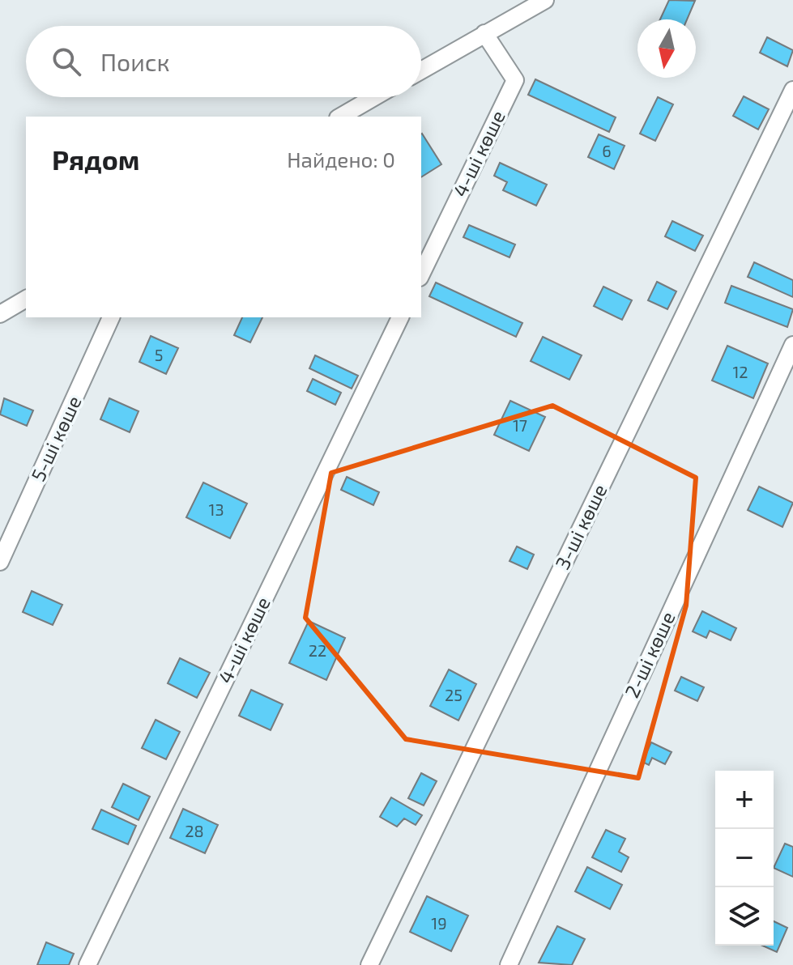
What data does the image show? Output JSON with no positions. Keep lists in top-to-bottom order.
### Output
{
  "streets": {
    "street": [
      "4-шi көше",
      "5-шi көше",
      "3-шi көше",
      "2-ші көше"
    ]
  },
  "house_numbers": [
    "6",
    "5",
    "12",
    "17",
    "13",
    "22",
    "25",
    "28",
    "19"
  ],
  "north": "bottom",
  "page": {
    "search": "Поиск",
    "heading": ["Рядом", "Найдено: 0"],
    "map_buttons": ["+", "−"]
  }
}
